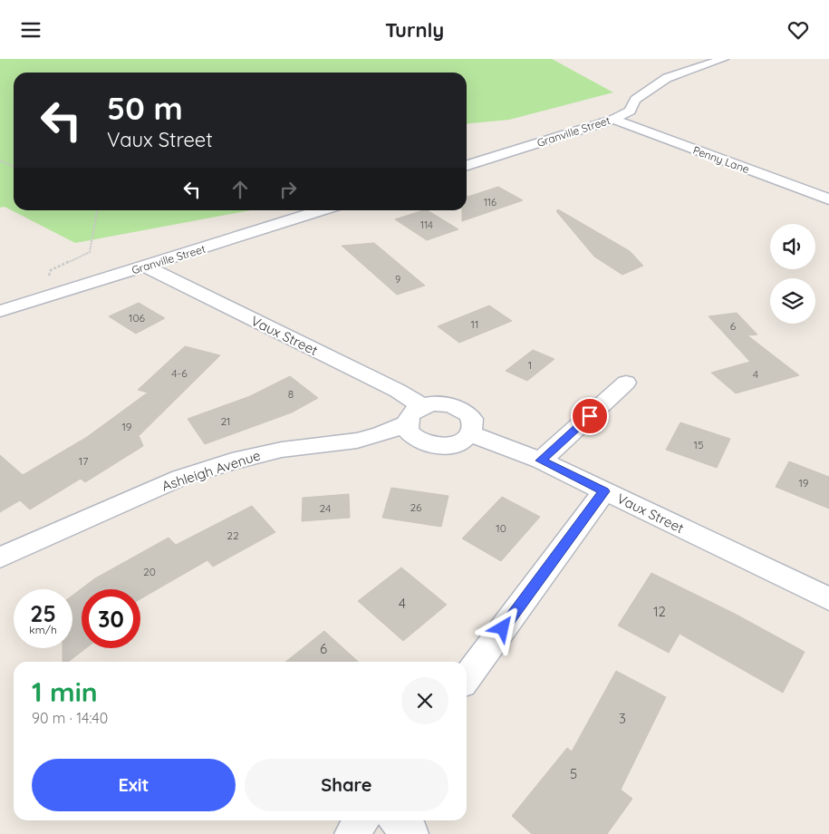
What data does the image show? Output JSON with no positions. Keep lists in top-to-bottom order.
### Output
{
  "streets": {
    "street": [
      "Granville Street",
      "Penny Lane",
      "Vaux Street",
      "Ashleigh Avenue"
    ]
  },
  "crossings": [
    ["Granville Street", "Penny Lane"],
    ["Granville Street", "Vaux Street"],
    ["Vaux Street", "Ashleigh Avenue"]
  ],
  "house_numbers": [
    "116",
    "114",
    "9",
    "106",
    "11",
    "6",
    "1",
    "4-6",
    "4",
    "8",
    "21",
    "19",
    "15",
    "17",
    "19",
    "26",
    "24",
    "10",
    "22",
    "20",
    "4",
    "12",
    "6",
    "3",
    "5"
  ],
  "page": {
    "header": "Turnly",
    "turn": ["50 m", "Vaux Street"],
    "speed": "25 km/h",
    "limit": "30",
    "heading": ["1 min", "90 m · 14:40"],
    "buttons": ["Exit", "Share"]
  }
}
